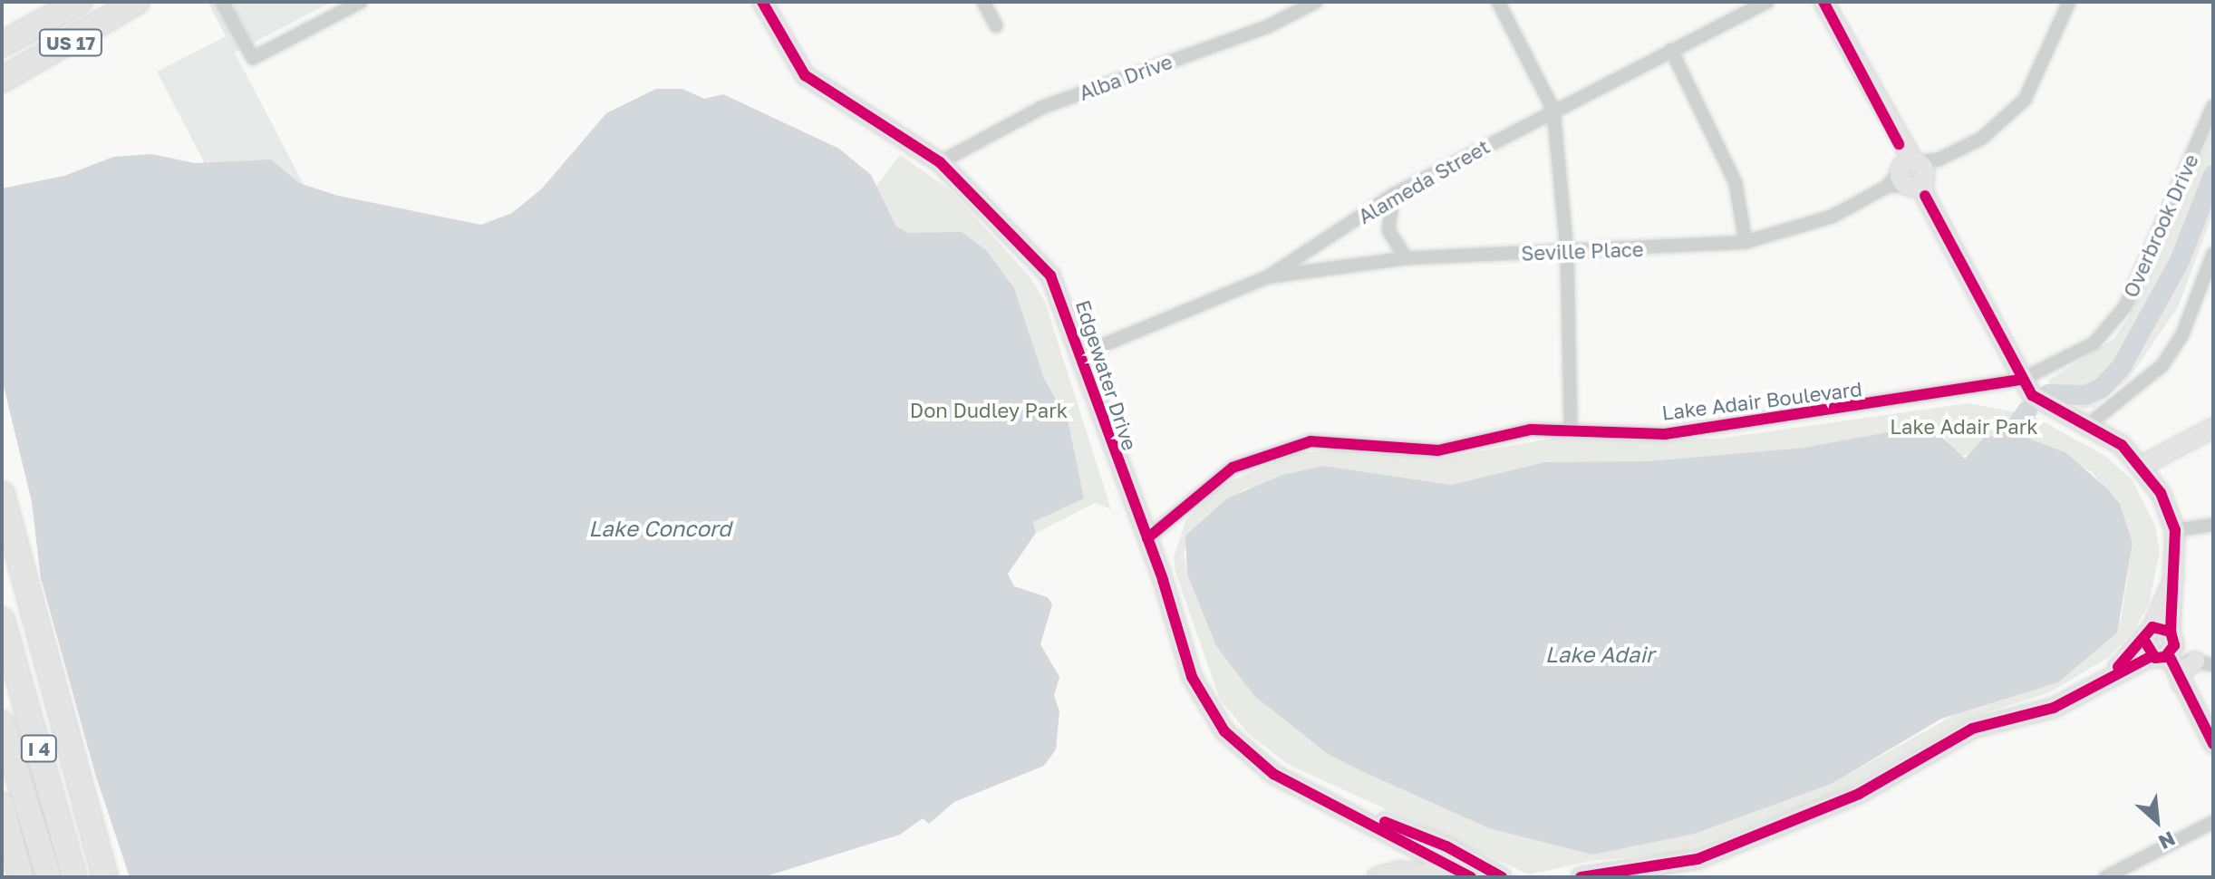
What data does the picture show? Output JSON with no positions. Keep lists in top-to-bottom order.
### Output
{
  "streets": {
    "highway": ["US 17", "I 4"],
    "street": [
      "Alba Drive",
      "Alameda Street",
      "Overbrook Drive",
      "Seville Place",
      "Edgewater Drive",
      "Lake Adair Boulevard"
    ]
  },
  "crossings": [
    ["Alba Drive", "Edgewater Drive"],
    ["Alameda Street", "Seville Place"],
    ["Alameda Street", "Edgewater Drive"],
    ["Overbrook Drive", "Lake Adair Boulevard"],
    ["Edgewater Drive", "Lake Adair Boulevard"]
  ],
  "water": ["Lake Concord", "Lake Adair"],
  "parks": ["Don Dudley Park", "Lake Adair Park"],
  "north": "bottom right"
}
